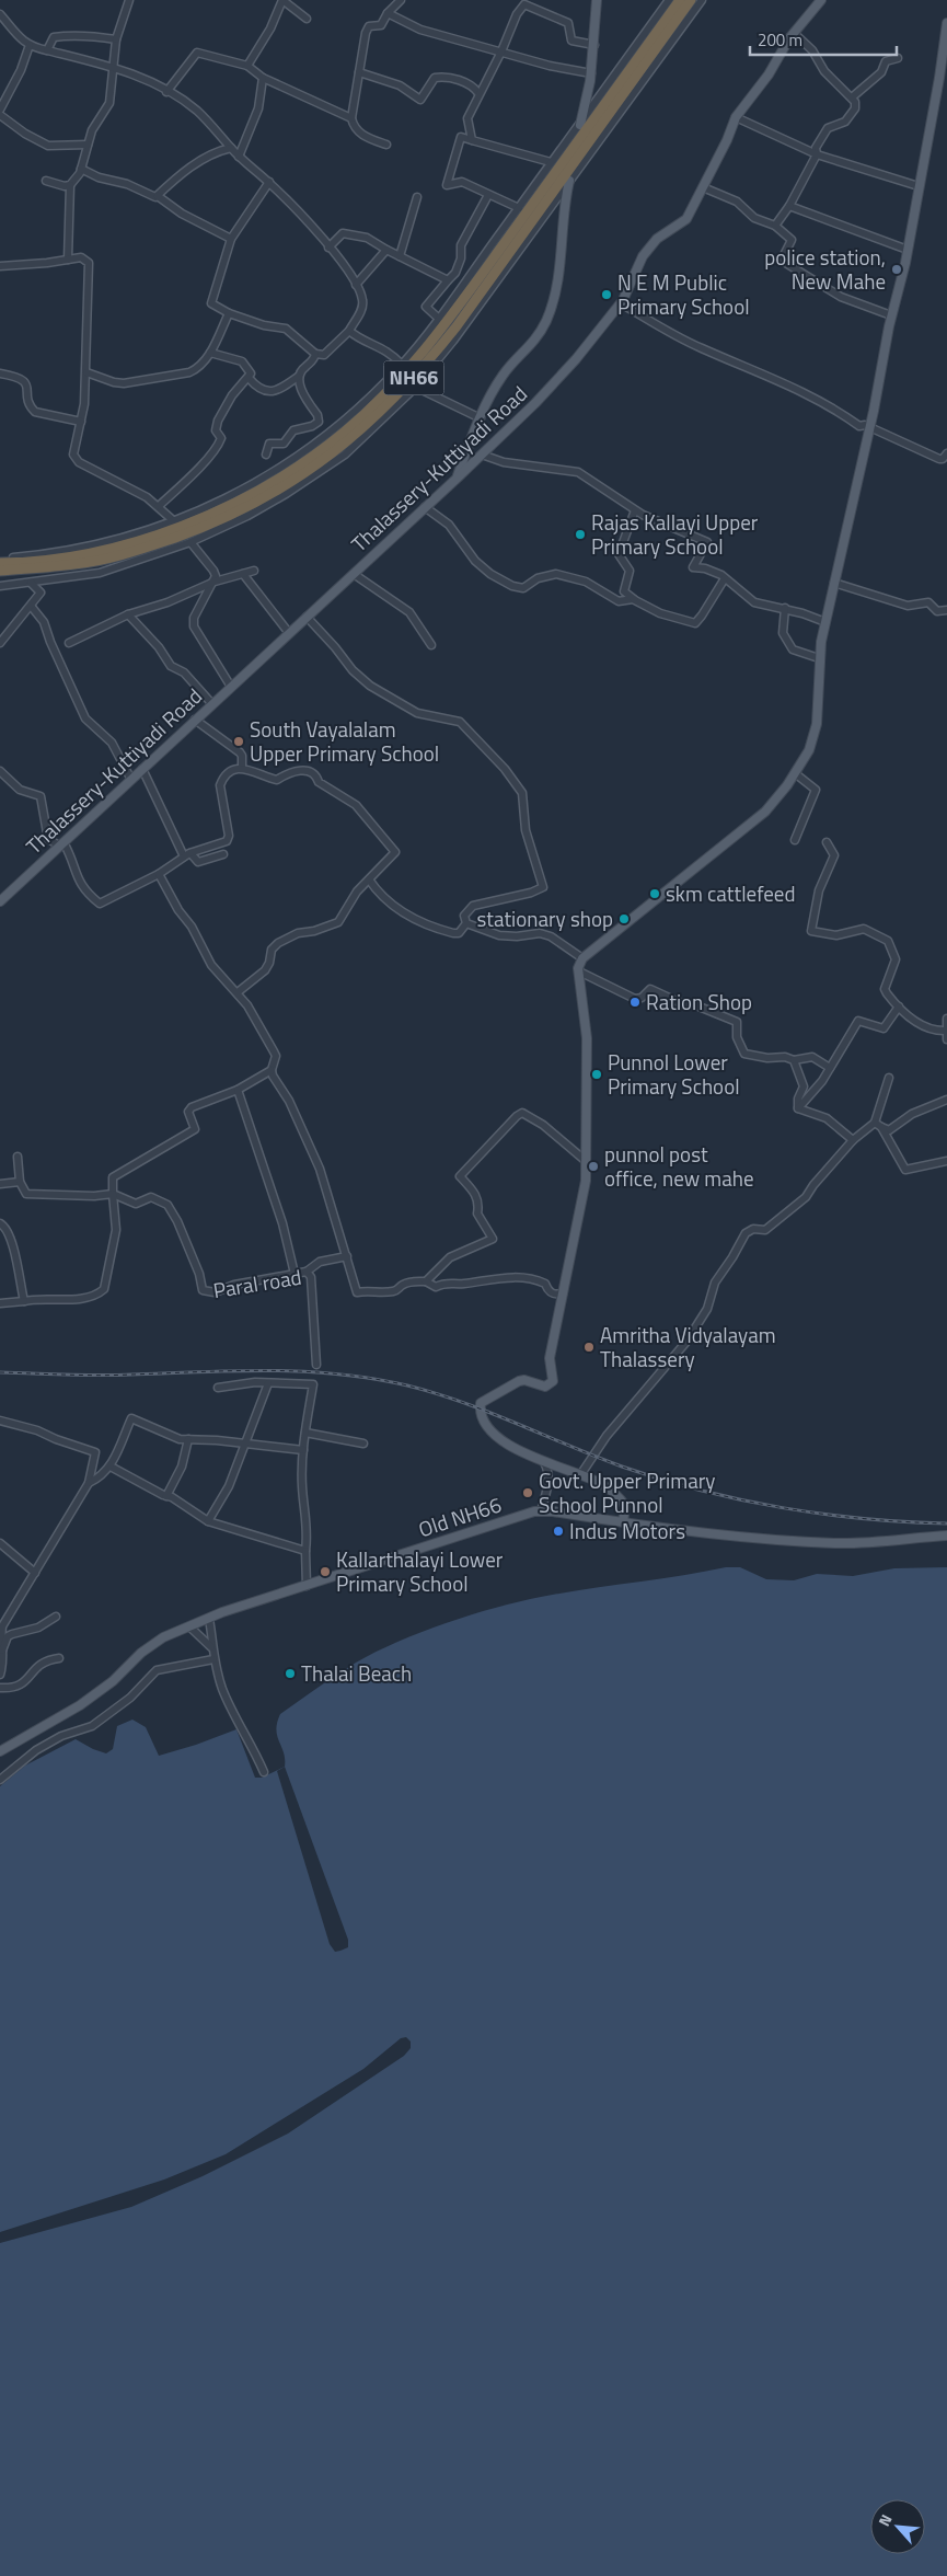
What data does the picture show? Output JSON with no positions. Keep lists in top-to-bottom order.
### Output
{
  "streets": {
    "highway": ["NH66"],
    "main road": ["Thalassery-Kuttiyadi Road", "Old NH66"],
    "street": ["Paral road"]
  },
  "places": [
    "police station, New Mahe",
    "N E M Public Primary School",
    "Rajas Kallayi Upper Primary School",
    "South Vayalalam Upper Primary School",
    "skm cattlefeed",
    "stationary shop",
    "Ration Shop",
    "Punnol Lower Primary School",
    "punnol post office, new mahe",
    "Amritha Vidyalayam Thalassery",
    "Govt. Upper Primary School Punnol",
    "Indus Motors",
    "Kallarthalayi Lower Primary School",
    "Thalai Beach"
  ],
  "scale_bar": "200 m",
  "north": "top left"
}
